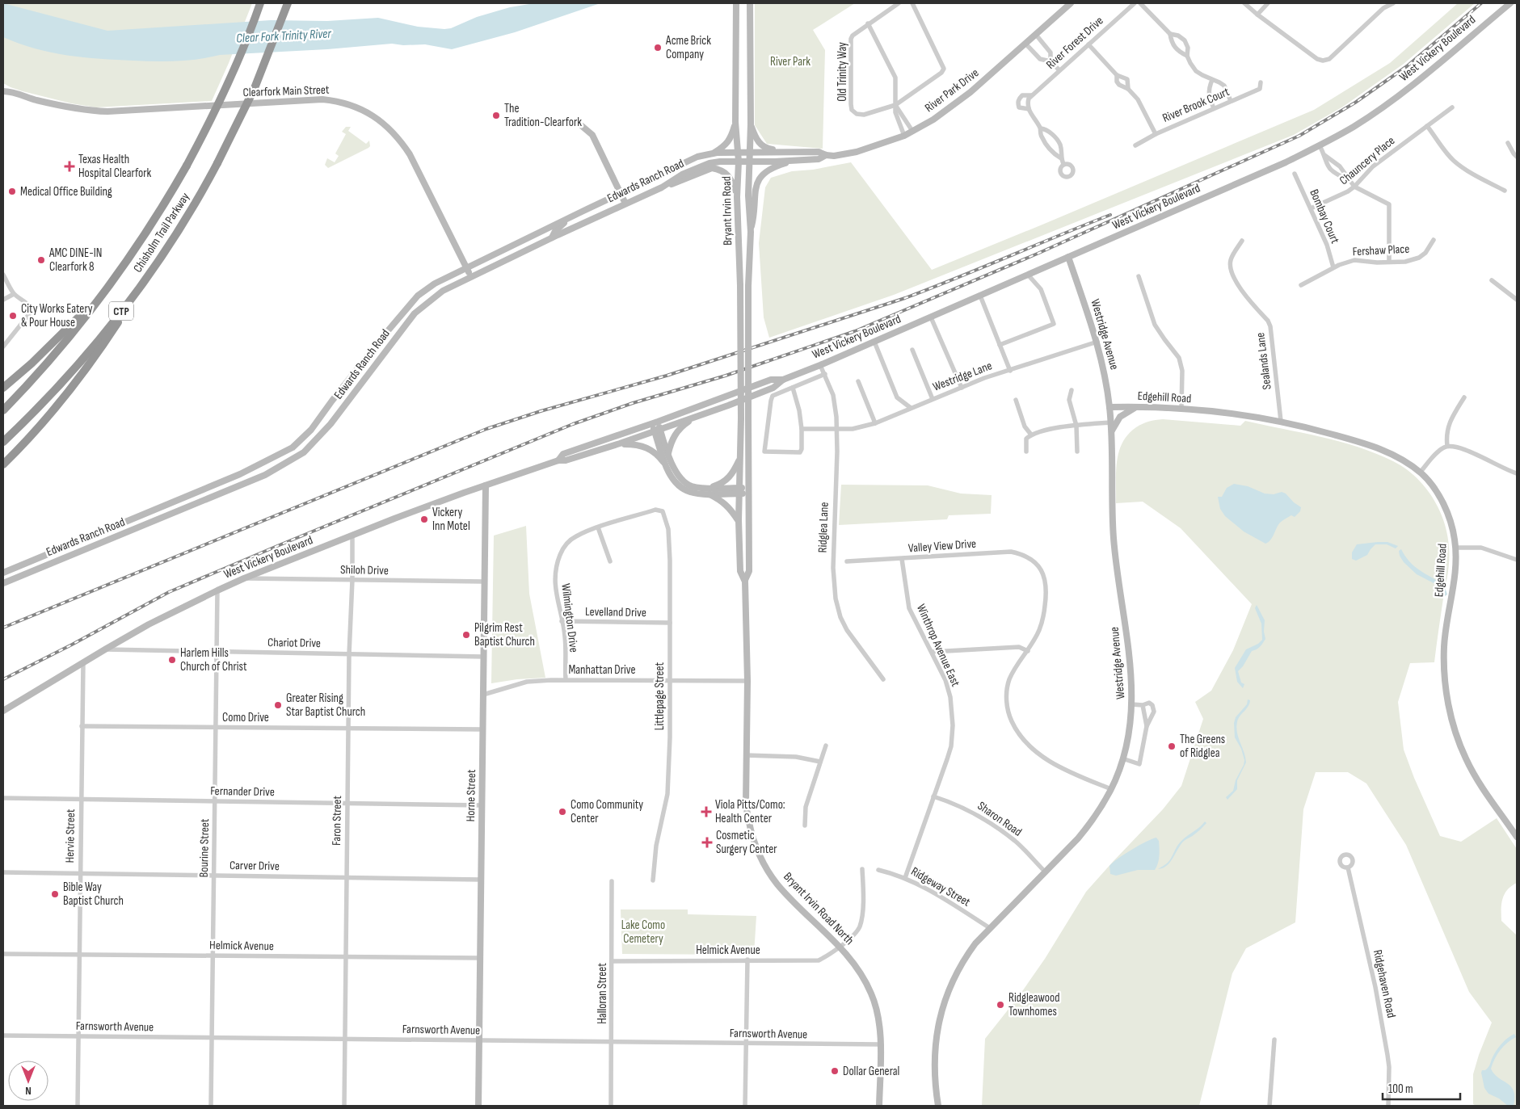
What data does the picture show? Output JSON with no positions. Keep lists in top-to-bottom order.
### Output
{
  "streets": {
    "highway": ["Chisholm Trail Parkway", "CTP"],
    "street": [
      "River Forest Drive",
      "West Vickery Boulevard",
      "Old Trinity Way",
      "River Park Drive",
      "Clearfork Main Street",
      "River Brook Court",
      "Chauncery Place",
      "Edwards Ranch Road",
      "Bryant Irvin Road",
      "Bombay Court",
      "Fershaw Place",
      "Westridge Avenue",
      "Sealands Lane",
      "Westridge Lane",
      "Edgehill Road",
      "Ridglea Lane",
      "Valley View Drive",
      "Shiloh Drive",
      "Levelland Drive",
      "Wilmington Drive",
      "Chariot Drive",
      "Winthrop Avenue East",
      "Manhattan Drive",
      "Littlepage Street",
      "Como Drive",
      "Fernander Drive",
      "Horne Street",
      "Sharon Road",
      "Faron Street",
      "Hervie Street",
      "Bourine Street",
      "Carver Drive",
      "Ridgeway Street",
      "Bryant Irvin Road North",
      "Helmick Avenue",
      "Ridgehaven Road",
      "Halloran Street",
      "Farnsworth Avenue"
    ]
  },
  "crossings": [
    ["West Vickery Boulevard", "Westridge Avenue"],
    ["West Vickery Boulevard", "Ridglea Lane"],
    ["West Vickery Boulevard", "Shiloh Drive"],
    ["West Vickery Boulevard", "Chariot Drive"],
    ["West Vickery Boulevard", "Horne Street"],
    ["West Vickery Boulevard", "Faron Street"],
    ["West Vickery Boulevard", "Hervie Street"],
    ["West Vickery Boulevard", "Bourine Street"],
    ["River Park Drive", "Edwards Ranch Road"],
    ["River Park Drive", "Bryant Irvin Road"],
    ["Clearfork Main Street", "Edwards Ranch Road"],
    ["Chauncery Place", "Bombay Court"],
    ["Edwards Ranch Road", "Bryant Irvin Road"],
    ["Bryant Irvin Road", "Bryant Irvin Road North"],
    ["Bombay Court", "Fershaw Place"],
    ["Westridge Avenue", "Westridge Lane"],
    ["Westridge Avenue", "Edgehill Road"],
    ["Westridge Avenue", "Sharon Road"],
    ["Westridge Avenue", "Ridgeway Street"],
    ["Sealands Lane", "Edgehill Road"],
    ["Westridge Lane", "Ridglea Lane"],
    ["Valley View Drive", "Winthrop Avenue East"],
    ["Shiloh Drive", "Horne Street"],
    ["Shiloh Drive", "Faron Street"],
    ["Levelland Drive", "Wilmington Drive"],
    ["Levelland Drive", "Littlepage Street"],
    ["Wilmington Drive", "Manhattan Drive"],
    ["Wilmington Drive", "Littlepage Street"],
    ["Chariot Drive", "Horne Street"],
    ["Chariot Drive", "Faron Street"],
    ["Chariot Drive", "Bourine Street"],
    ["Winthrop Avenue East", "Sharon Road"],
    ["Winthrop Avenue East", "Ridgeway Street"],
    ["Manhattan Drive", "Littlepage Street"],
    ["Manhattan Drive", "Horne Street"],
    ["Manhattan Drive", "Bryant Irvin Road North"],
    ["Como Drive", "Horne Street"],
    ["Como Drive", "Faron Street"],
    ["Como Drive", "Hervie Street"],
    ["Como Drive", "Bourine Street"],
    ["Fernander Drive", "Horne Street"],
    ["Fernander Drive", "Faron Street"],
    ["Fernander Drive", "Hervie Street"],
    ["Fernander Drive", "Bourine Street"],
    ["Horne Street", "Carver Drive"],
    ["Horne Street", "Helmick Avenue"],
    ["Horne Street", "Farnsworth Avenue"],
    ["Faron Street", "Carver Drive"],
    ["Faron Street", "Helmick Avenue"],
    ["Faron Street", "Farnsworth Avenue"],
    ["Hervie Street", "Carver Drive"],
    ["Hervie Street", "Helmick Avenue"],
    ["Hervie Street", "Farnsworth Avenue"],
    ["Bourine Street", "Carver Drive"],
    ["Bourine Street", "Helmick Avenue"],
    ["Bourine Street", "Farnsworth Avenue"],
    ["Bryant Irvin Road North", "Helmick Avenue"],
    ["Bryant Irvin Road North", "Farnsworth Avenue"],
    ["Helmick Avenue", "Halloran Street"],
    ["Halloran Street", "Farnsworth Avenue"]
  ],
  "water": ["Clear Fork Trinity River"],
  "parks": ["River Park", "Lake Como Cemetery"],
  "places": {
    "other": [
      "Acme Brick Company",
      "The Tradition-Clearfork",
      "Medical Office Building",
      "AMC DINE-IN Clearfork 8",
      "City Works Eatery & Pour House",
      "Vickery Inn Motel",
      "Pilgrim Rest Baptist Church",
      "Harlem Hills Church of Christ",
      "Greater Rising Star Baptist Church",
      "The Greens of Ridglea",
      "Como Community Center",
      "Bible Way Baptist Church",
      "Ridgleawood Townhomes",
      "Dollar General"
    ],
    "health": ["Texas Health Hospital Clearfork", "Viola Pitts/Como: Health Center", "Cosmetic Surgery Center"]
  },
  "scale_bar": "100 m",
  "north": "bottom"
}
